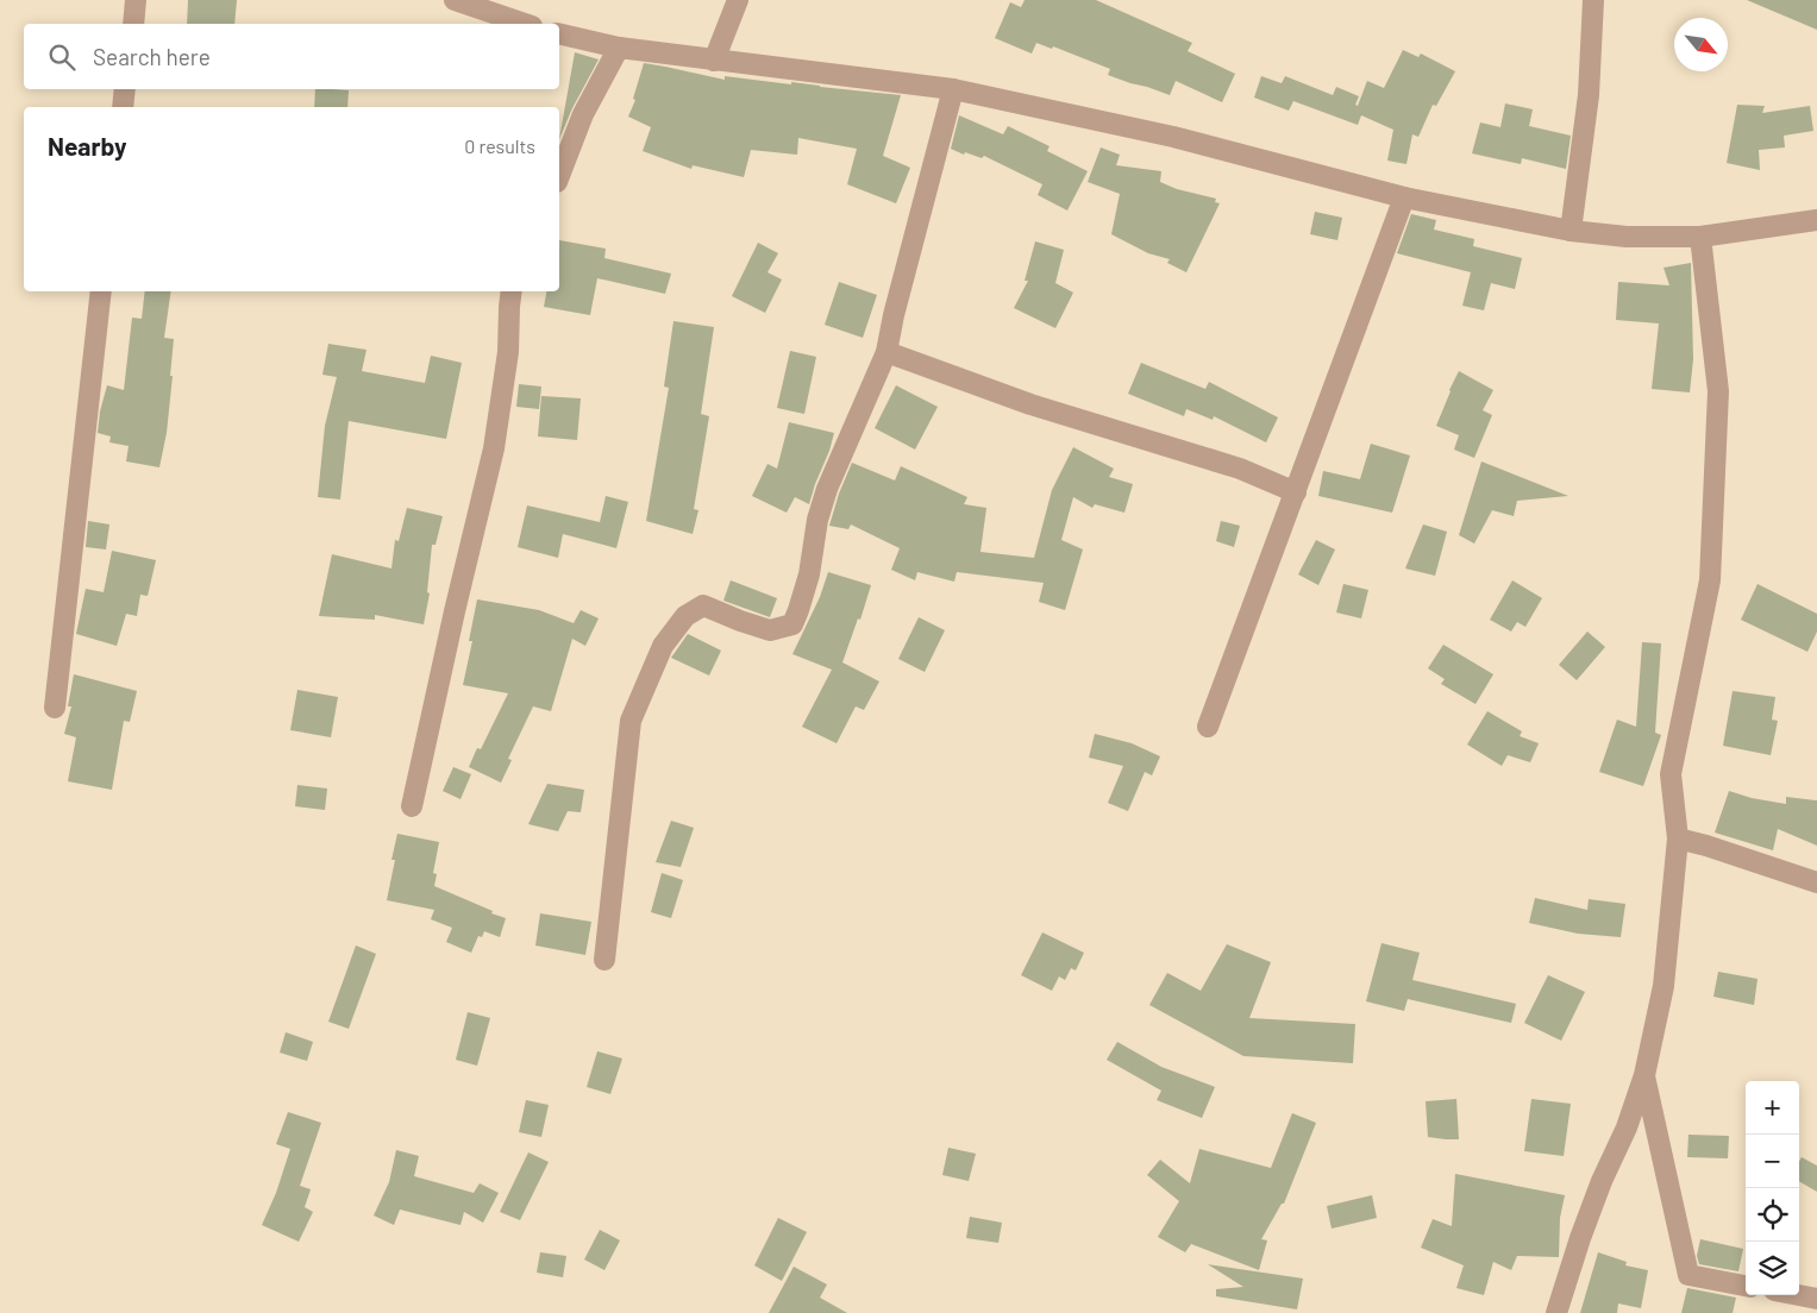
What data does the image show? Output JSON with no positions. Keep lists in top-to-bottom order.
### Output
{
  "north": "bottom right",
  "page": {
    "search": "Search here",
    "heading": ["Nearby", "0 results"],
    "map_buttons": ["+", "−"]
  }
}
